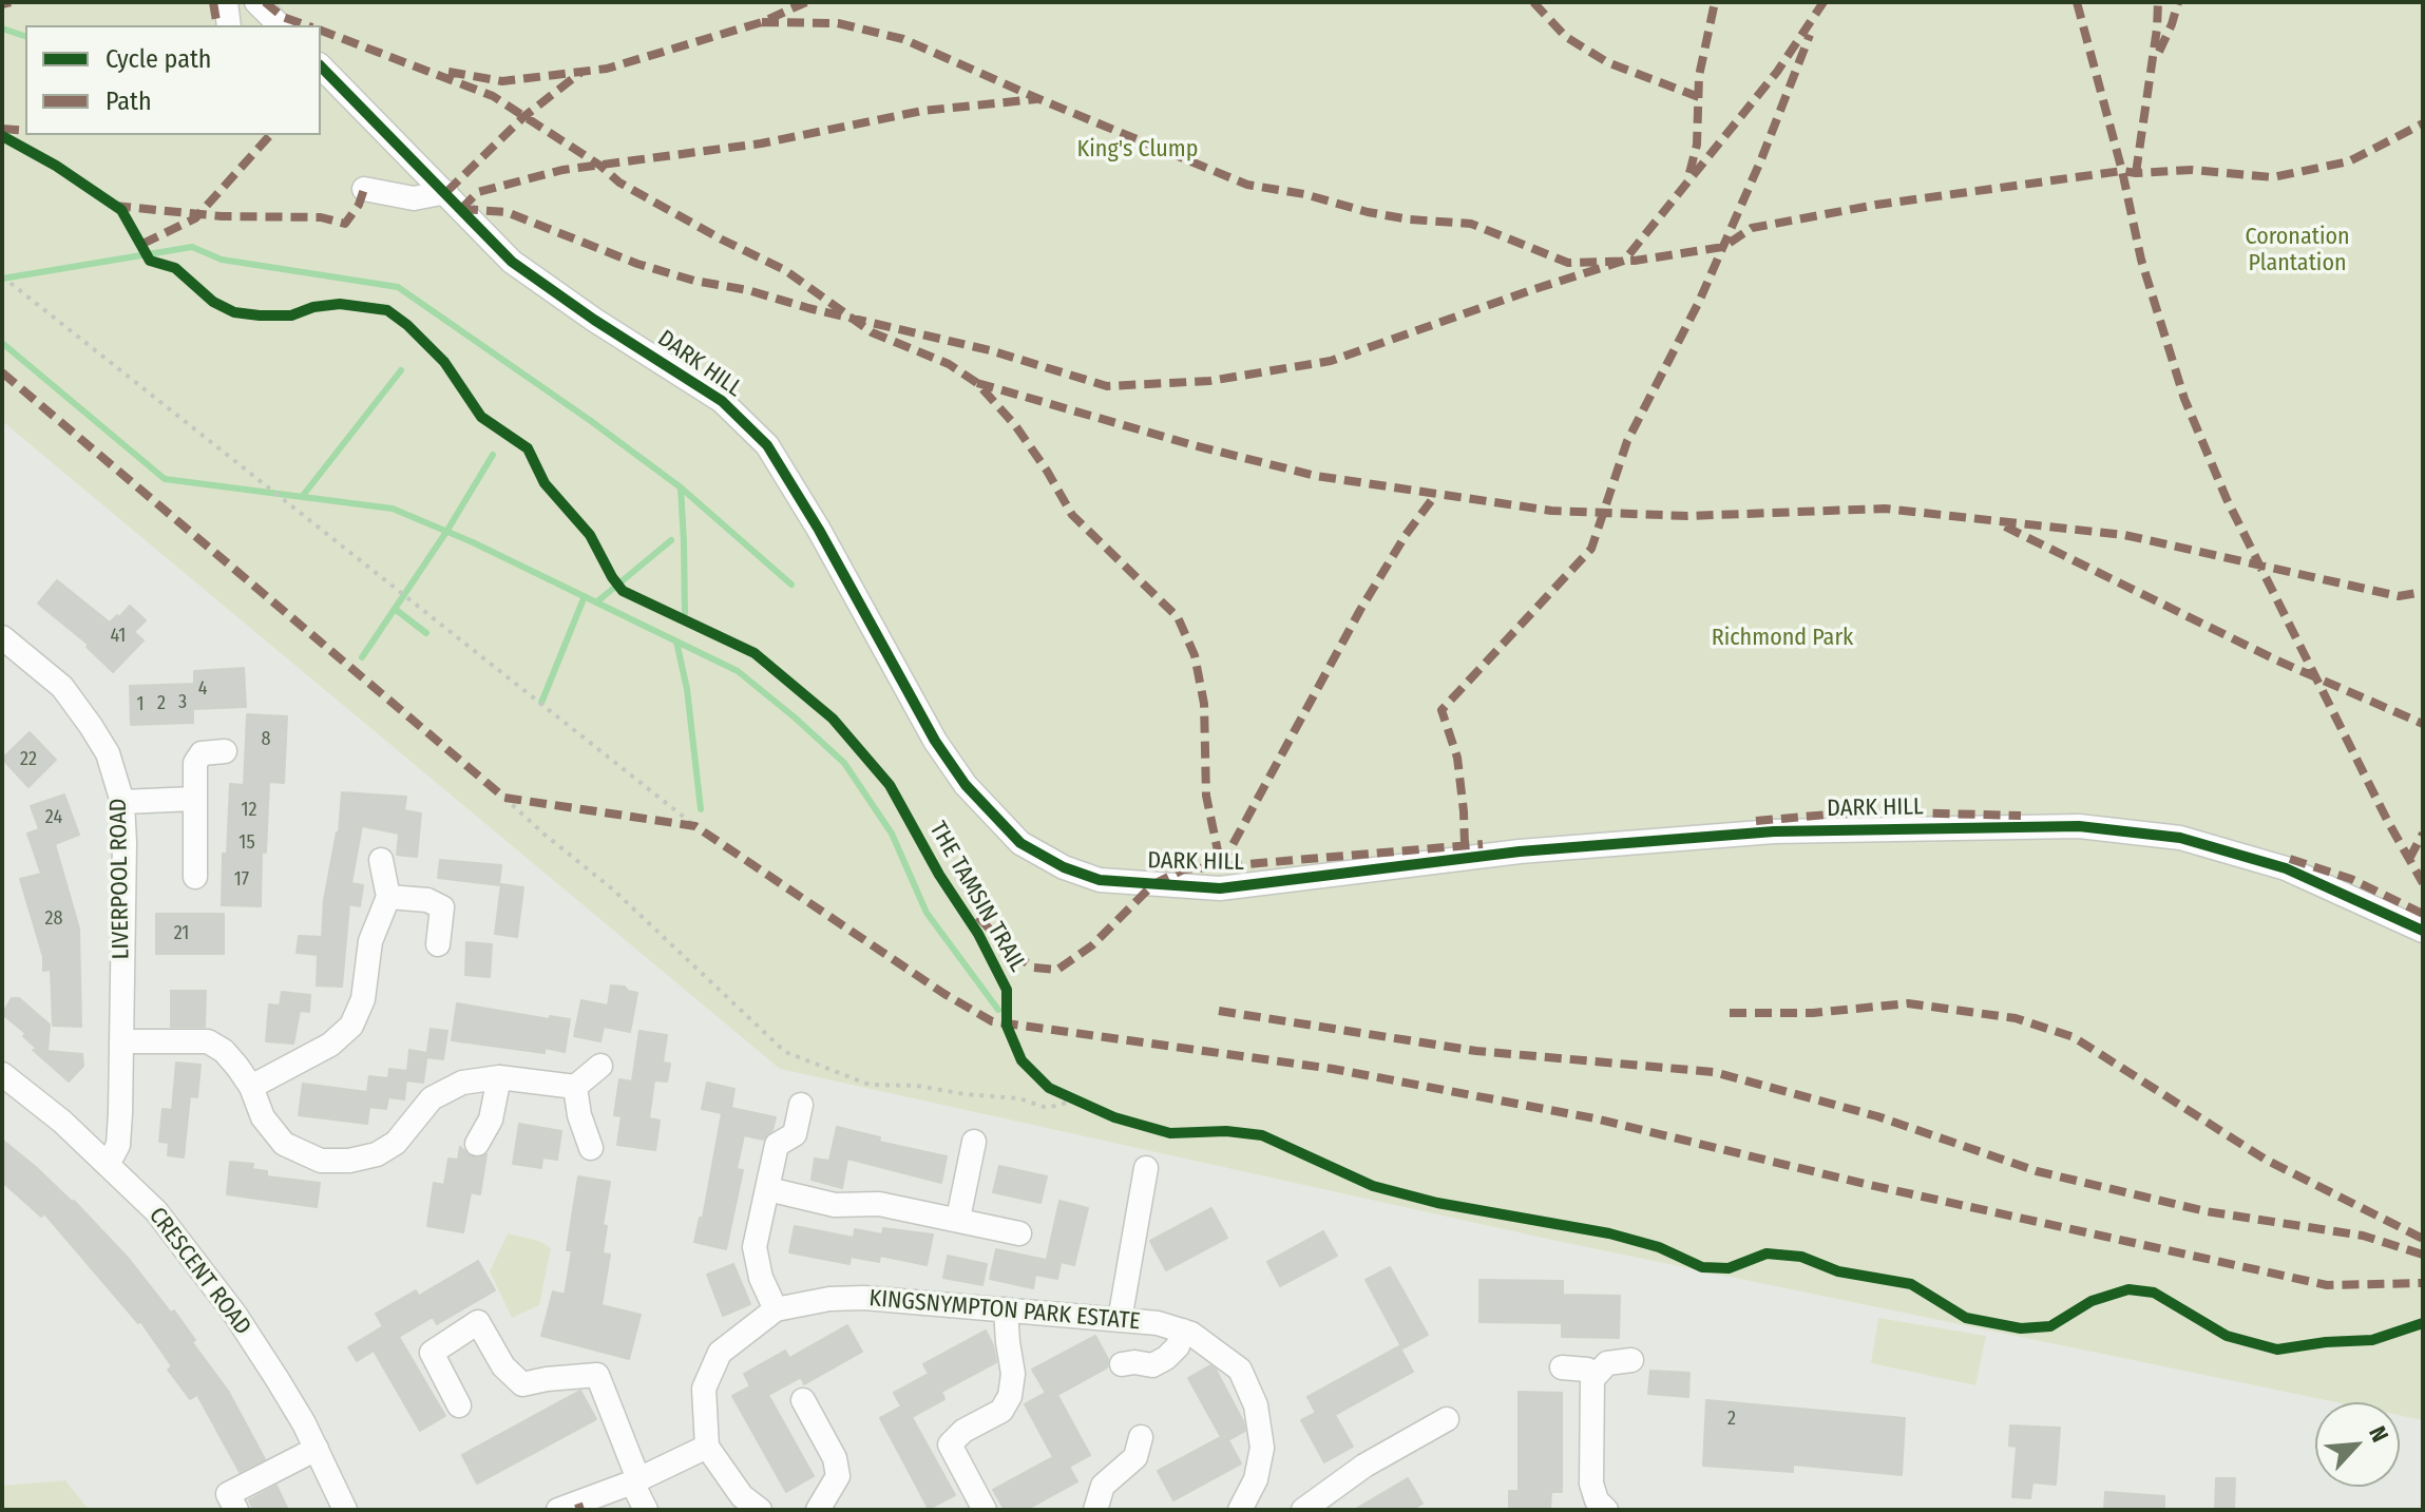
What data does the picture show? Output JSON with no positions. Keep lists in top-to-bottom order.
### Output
{
  "streets": {
    "street": [
      "DARK HILL",
      "LIVERPOOL ROAD",
      "CRESCENT ROAD",
      "KINGSNYMPTON PARK ESTATE"
    ],
    "cycle path": ["THE TAMSIN TRAIL"]
  },
  "crossings": [
    ["LIVERPOOL ROAD", "CRESCENT ROAD"]
  ],
  "parks": ["King's Clump", "Coronation Plantation", "Richmond Park"],
  "house_numbers": [
    "41",
    "4",
    "3",
    "2",
    "1",
    "8",
    "22",
    "12",
    "24",
    "15",
    "17",
    "28",
    "21",
    "2"
  ],
  "legend": ["Cycle path", "Path"],
  "north": "top right"
}
